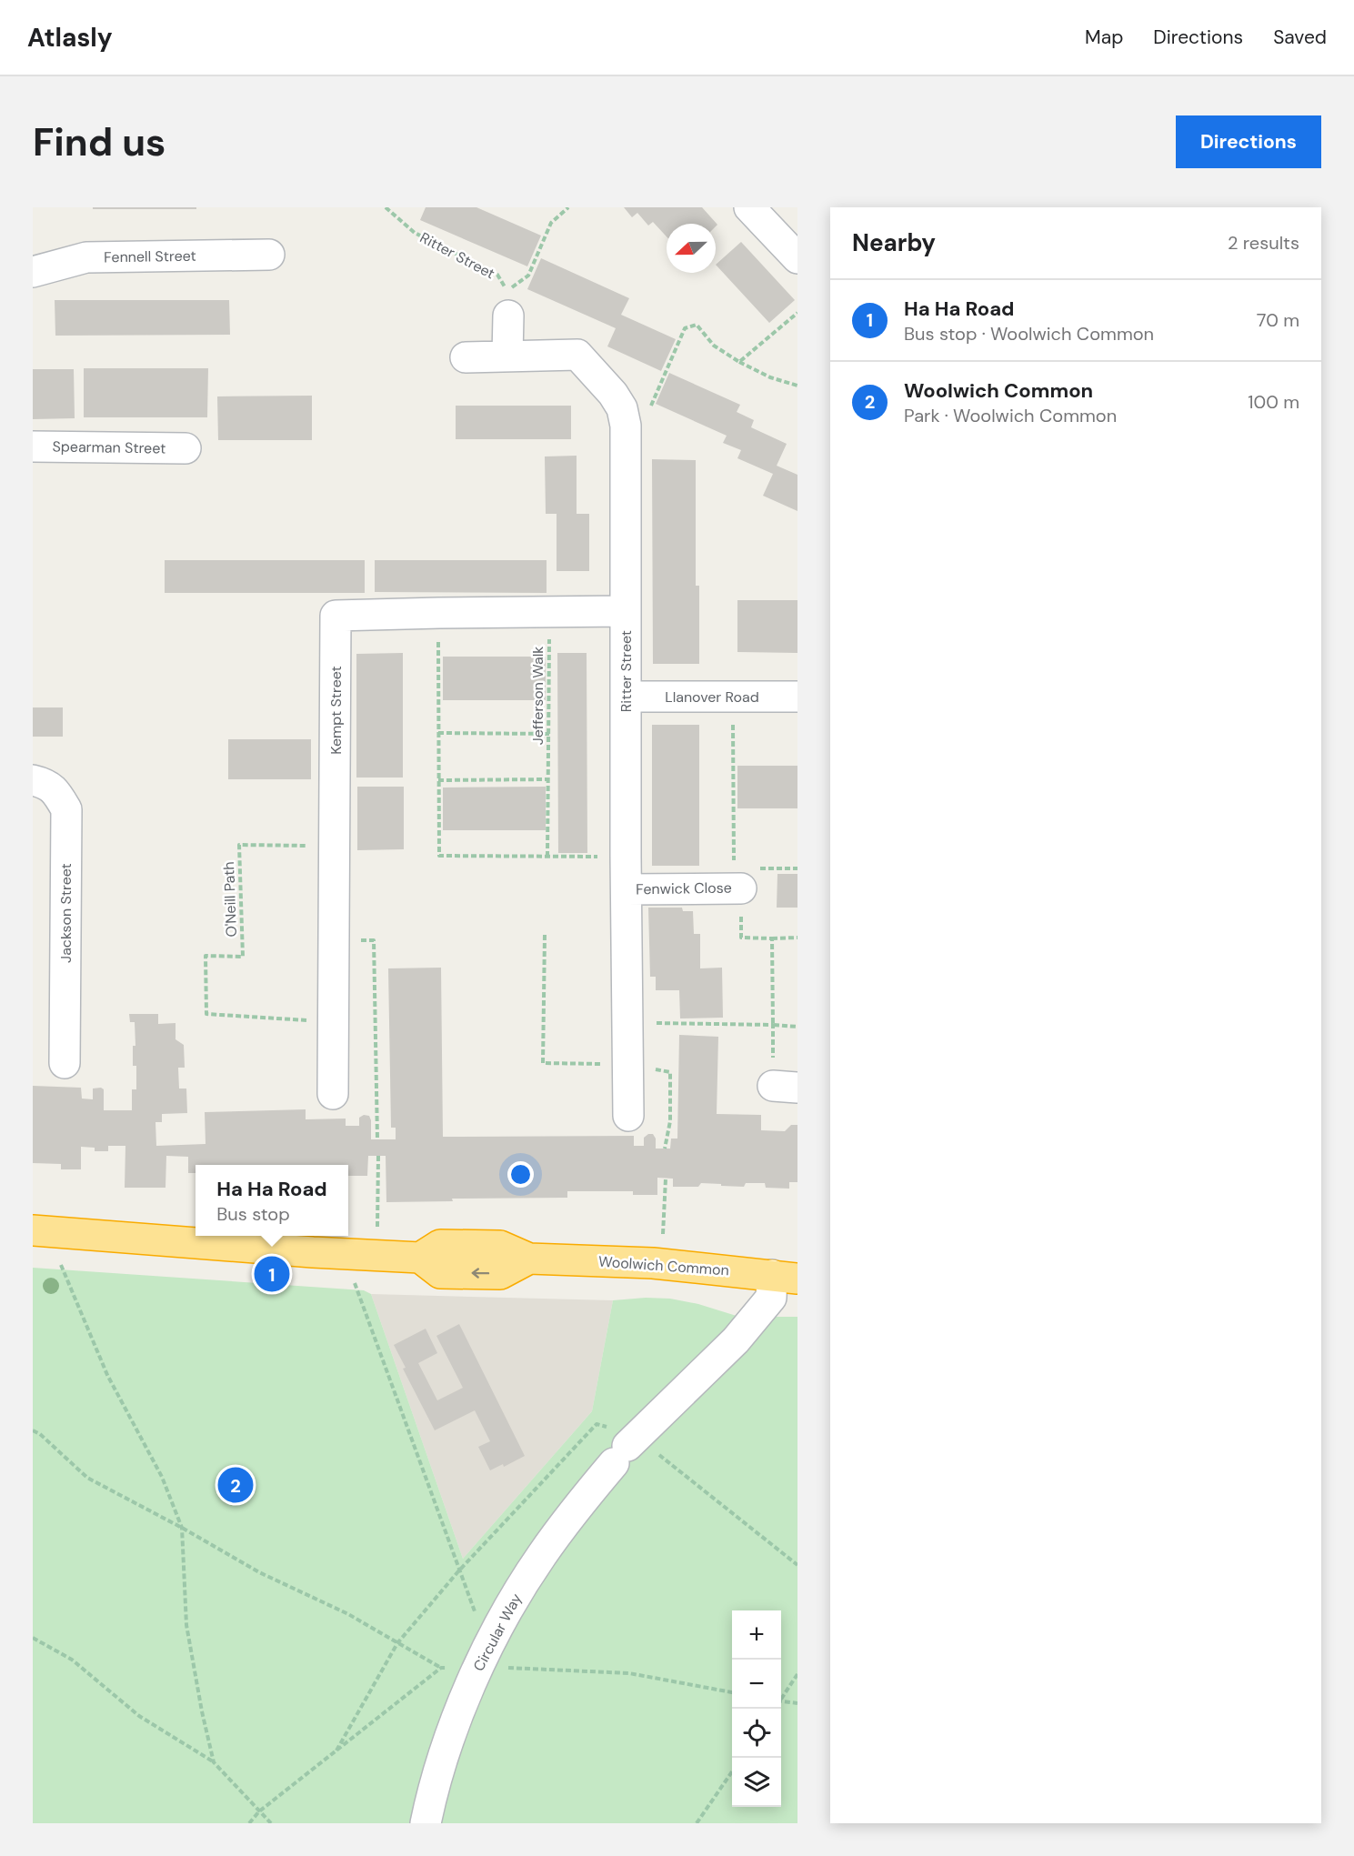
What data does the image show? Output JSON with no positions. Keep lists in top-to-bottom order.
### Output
{
  "streets": {
    "highway": ["Woolwich Common"],
    "street": [
      "Ritter Street",
      "Fennell Street",
      "Spearman Street",
      "Llanover Road",
      "Kempt Street",
      "Fenwick Close",
      "Jackson Street",
      "Circular Way"
    ],
    "path": ["Jefferson Walk", "O'Neill Path"]
  },
  "crossings": [
    ["Ritter Street", "Llanover Road"],
    ["Ritter Street", "Kempt Street"],
    ["Ritter Street", "Fenwick Close"],
    ["Jefferson Walk", "Kempt Street"],
    ["Kempt Street", "O'Neill Path"],
    ["Woolwich Common", "Circular Way"]
  ],
  "north": "left",
  "page": {
    "header": "Atlasly",
    "nav": ["Map", "Directions", "Saved"],
    "buttons": "Directions",
    "title": "Find us",
    "heading": ["Nearby", "2 results"],
    "list": [
      {
        "mark": "1",
        "name": "Ha Ha Road",
        "note": "Bus stop · Woolwich Common",
        "value": "70 m"
      },
      {
        "mark": "2",
        "name": "Woolwich Common",
        "note": "Park · Woolwich Common",
        "value": "100 m"
      }
    ],
    "popup": ["Ha Ha Road", "Bus stop"],
    "pins": ["1", "2"],
    "map_buttons": ["+", "−"]
  }
}
